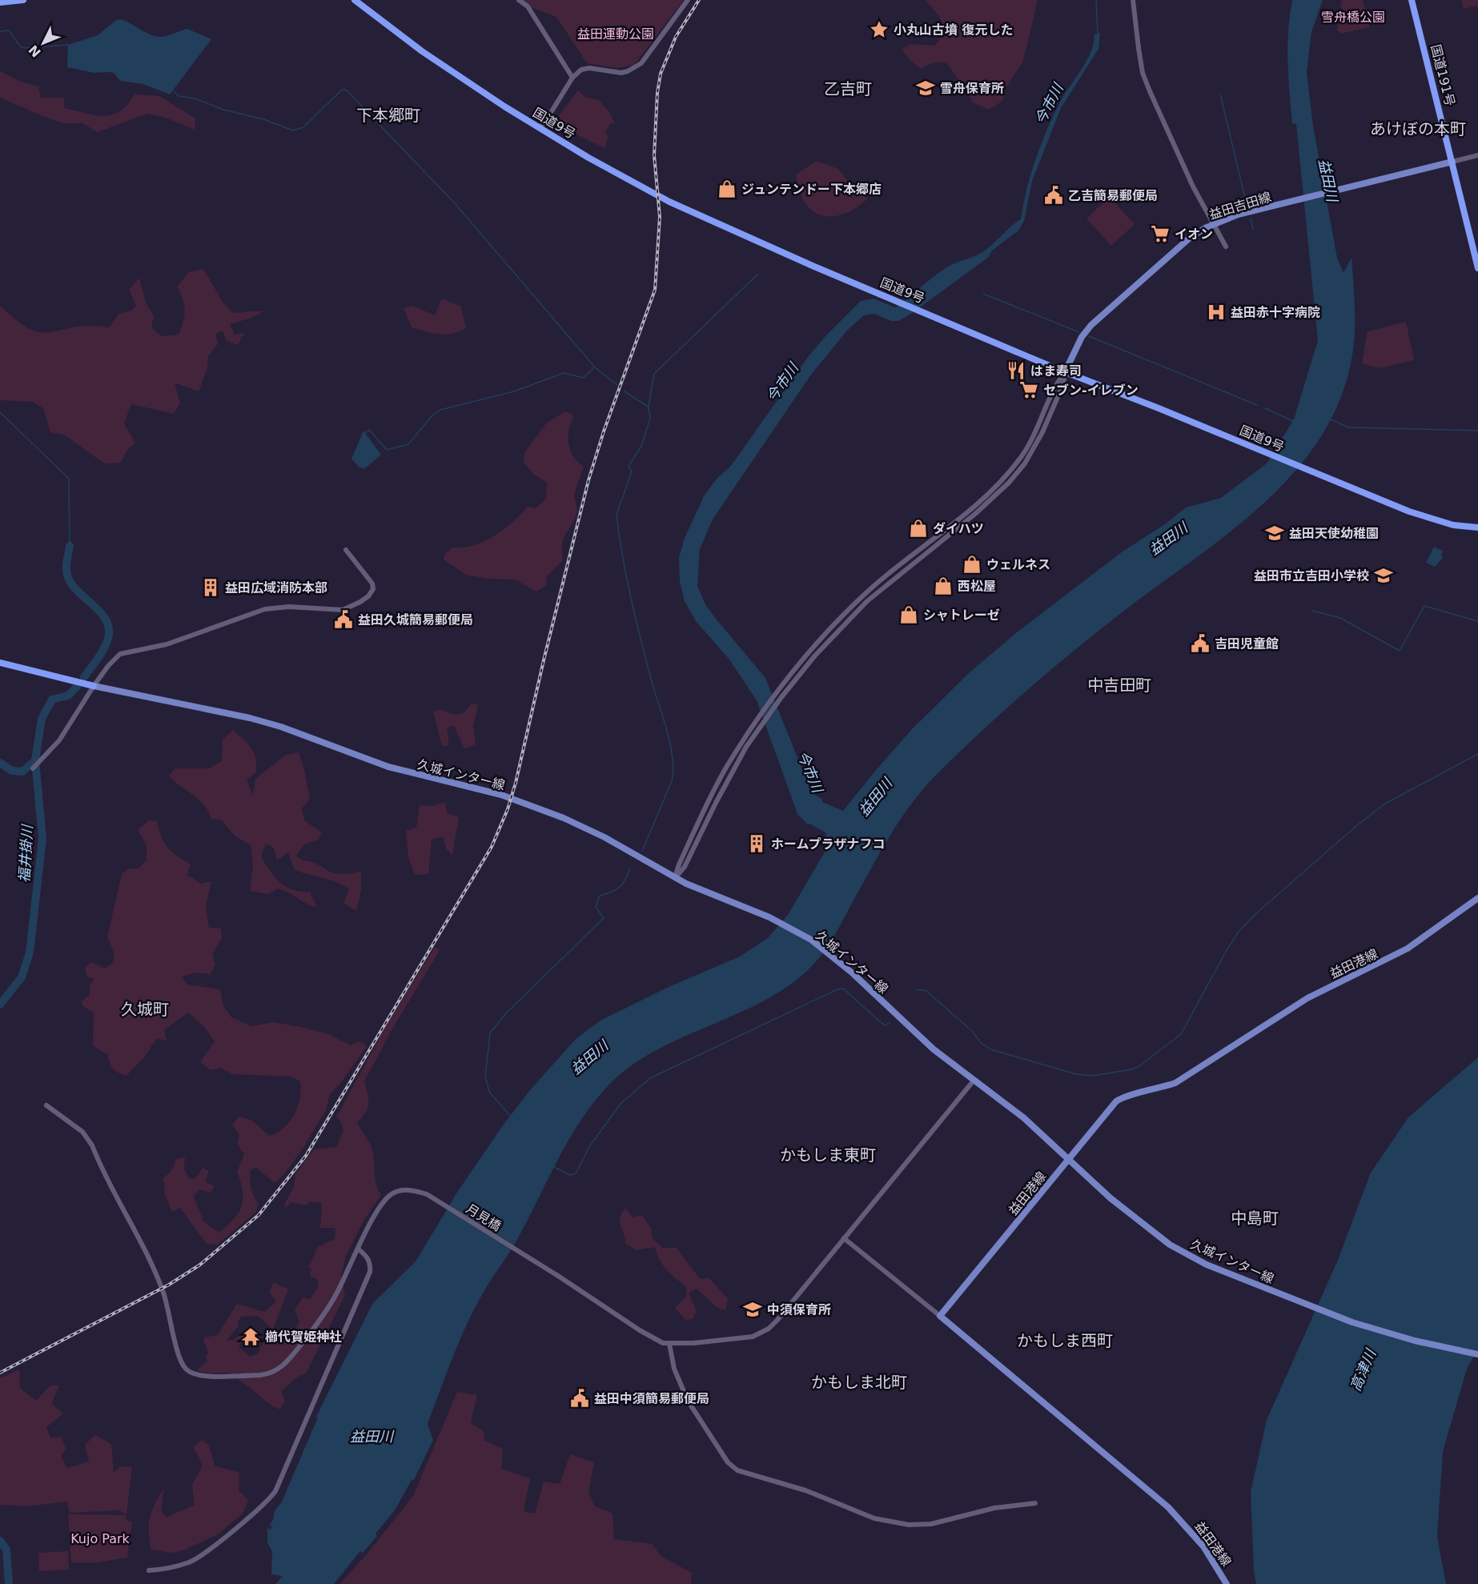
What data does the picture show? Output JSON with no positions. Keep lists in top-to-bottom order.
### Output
{
  "streets": {
    "highway": ["国道191号", "国道9号"],
    "main road": ["益田吉田線", "久城インター線", "益田港線"],
    "street": ["月見橋"]
  },
  "crossings": [
    ["国道191号", "益田吉田線"],
    ["国道9号", "益田吉田線"],
    ["久城インター線", "益田港線"]
  ],
  "districts": [
    "乙吉町",
    "下本郷町",
    "あけぼの本町",
    "中吉田町",
    "久城町",
    "かもしま東町",
    "中島町",
    "かもしま西町",
    "かもしま北町"
  ],
  "water": [
    "今市川",
    "益田川",
    "福井掛川",
    "高津川"
  ],
  "parks": ["雪舟橋公園", "益田運動公園", "Kujo Park"],
  "places": {
    "place": ["小丸山古墳 復元した"],
    "school or university": [
      "雪舟保育所",
      "益田天使幼稚園",
      "益田市立吉田小学校",
      "中須保育所"
    ],
    "shop": [
      "ジュンテンドー下本郷店",
      "ダイハツ",
      "ウェルネス",
      "西松屋",
      "シャトレーゼ"
    ],
    "public building": [
      "乙吉簡易郵便局",
      "益田久城簡易郵便局",
      "吉田児童館",
      "益田中須簡易郵便局"
    ],
    "supermarket": ["イオン", "セブン-イレブン"],
    "hospital": ["益田赤十字病院"],
    "restaurant": ["はま寿司"],
    "building": ["益田広域消防本部", "ホームプラザナフコ"],
    "temple": ["櫛代賀姫神社"]
  },
  "north": "bottom left"
}
